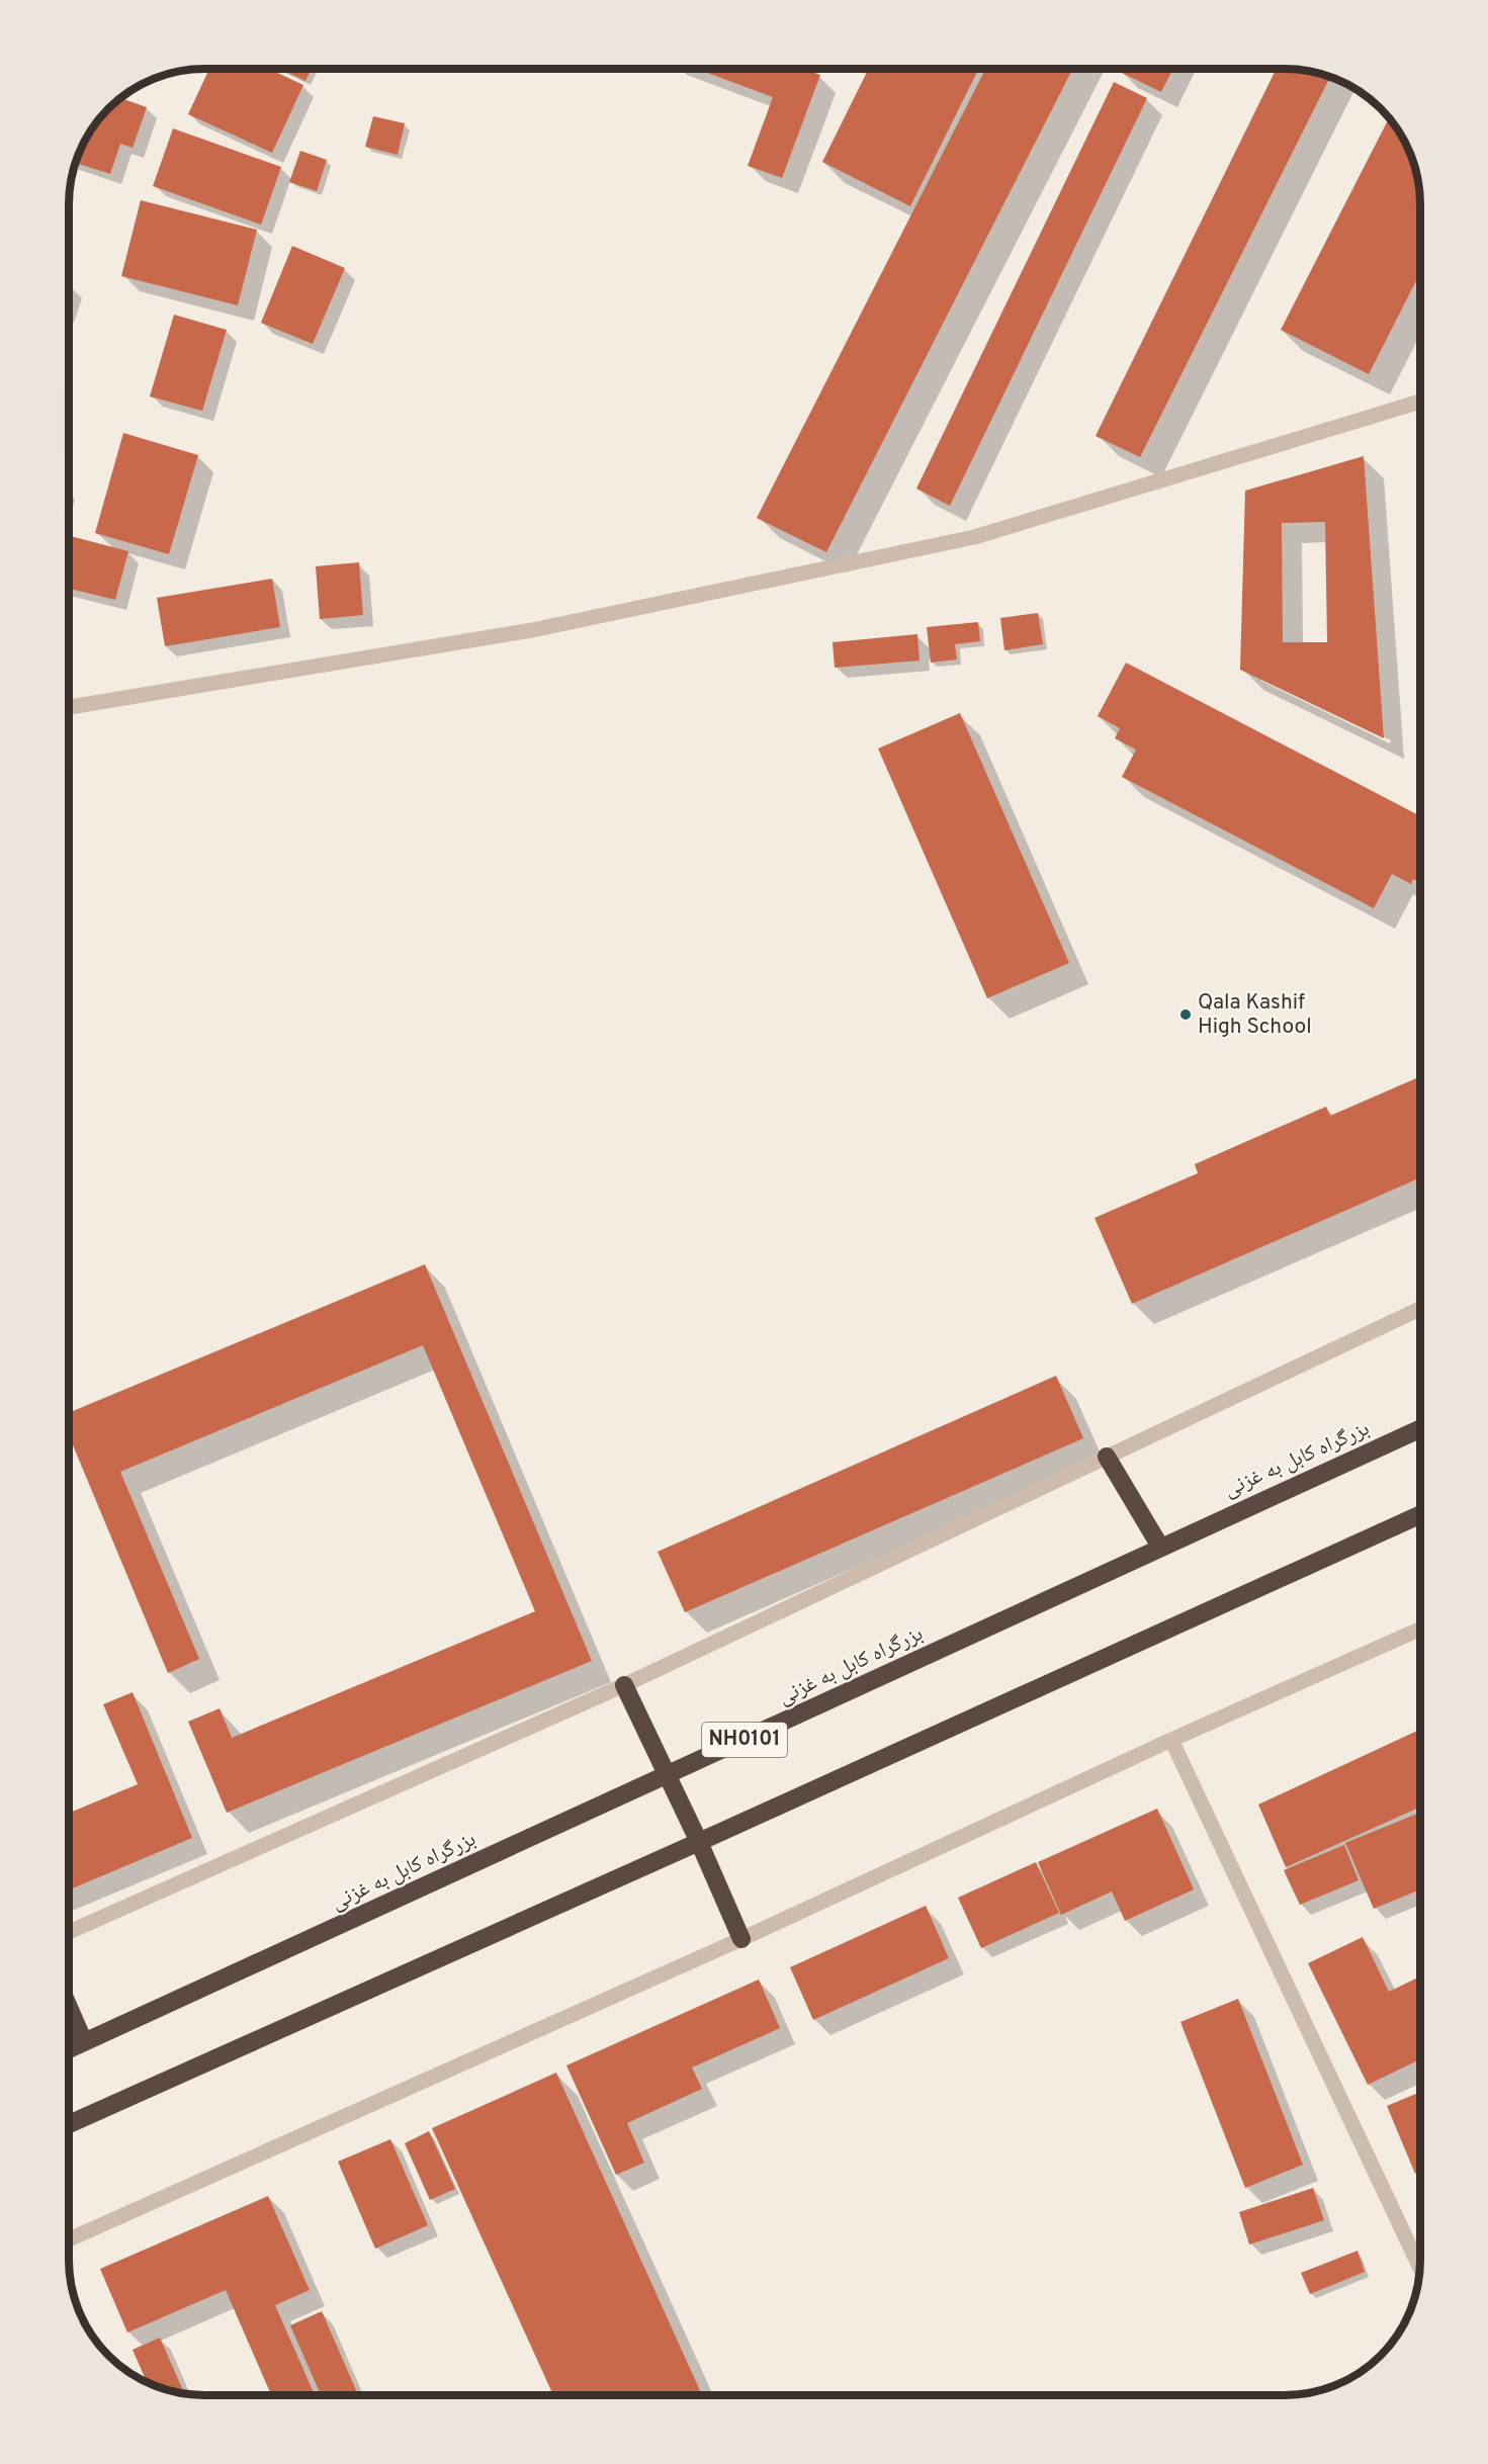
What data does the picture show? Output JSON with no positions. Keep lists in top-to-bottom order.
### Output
{
  "streets": {
    "highway": ["بزرگراه کابل به غزنی", "NH0101"]
  },
  "places": ["Qala Kashif High School"]
}
